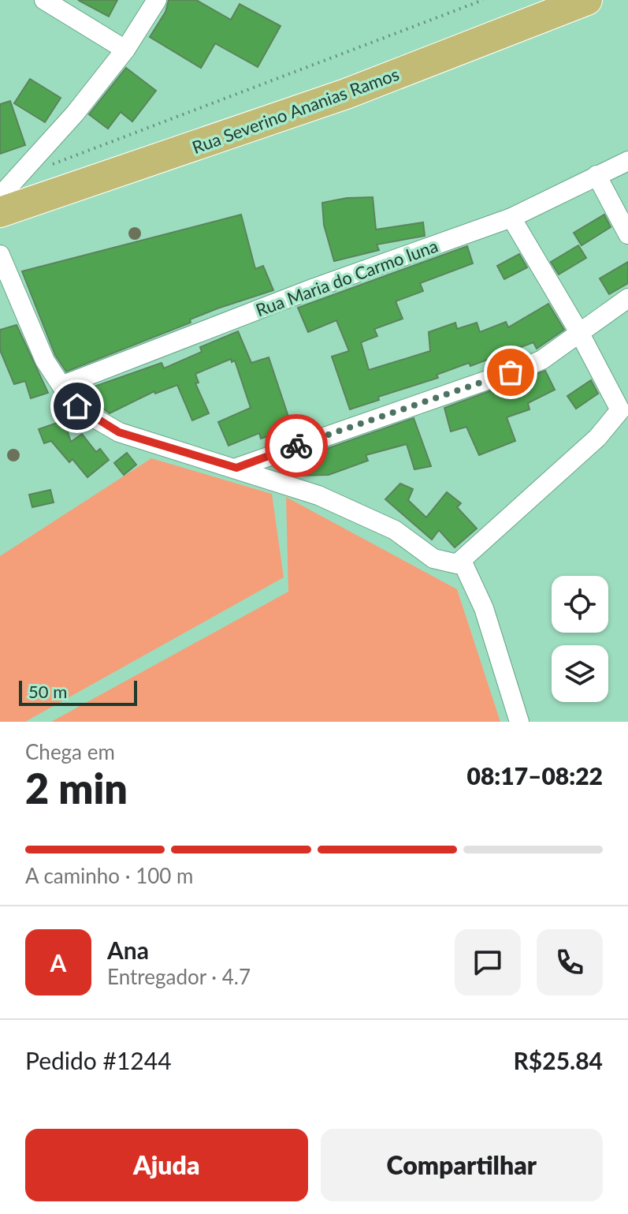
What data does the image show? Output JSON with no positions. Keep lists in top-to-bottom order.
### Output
{
  "streets": {
    "main road": ["Rua Severino Ananias Ramos"],
    "street": ["Rua Maria do Carmo luna"]
  },
  "scale_bar": "50 m",
  "page": {
    "scale": "50 m",
    "heading": ["2 min", "Chega em", "08:17–08:22"],
    "panel": [
      "Ana",
      "Entregador · 4.7",
      "Pedido #1244",
      "R$25.84"
    ],
    "bar": "A caminho · 100 m",
    "round": "A",
    "buttons": ["Ajuda", "Compartilhar"]
  }
}
